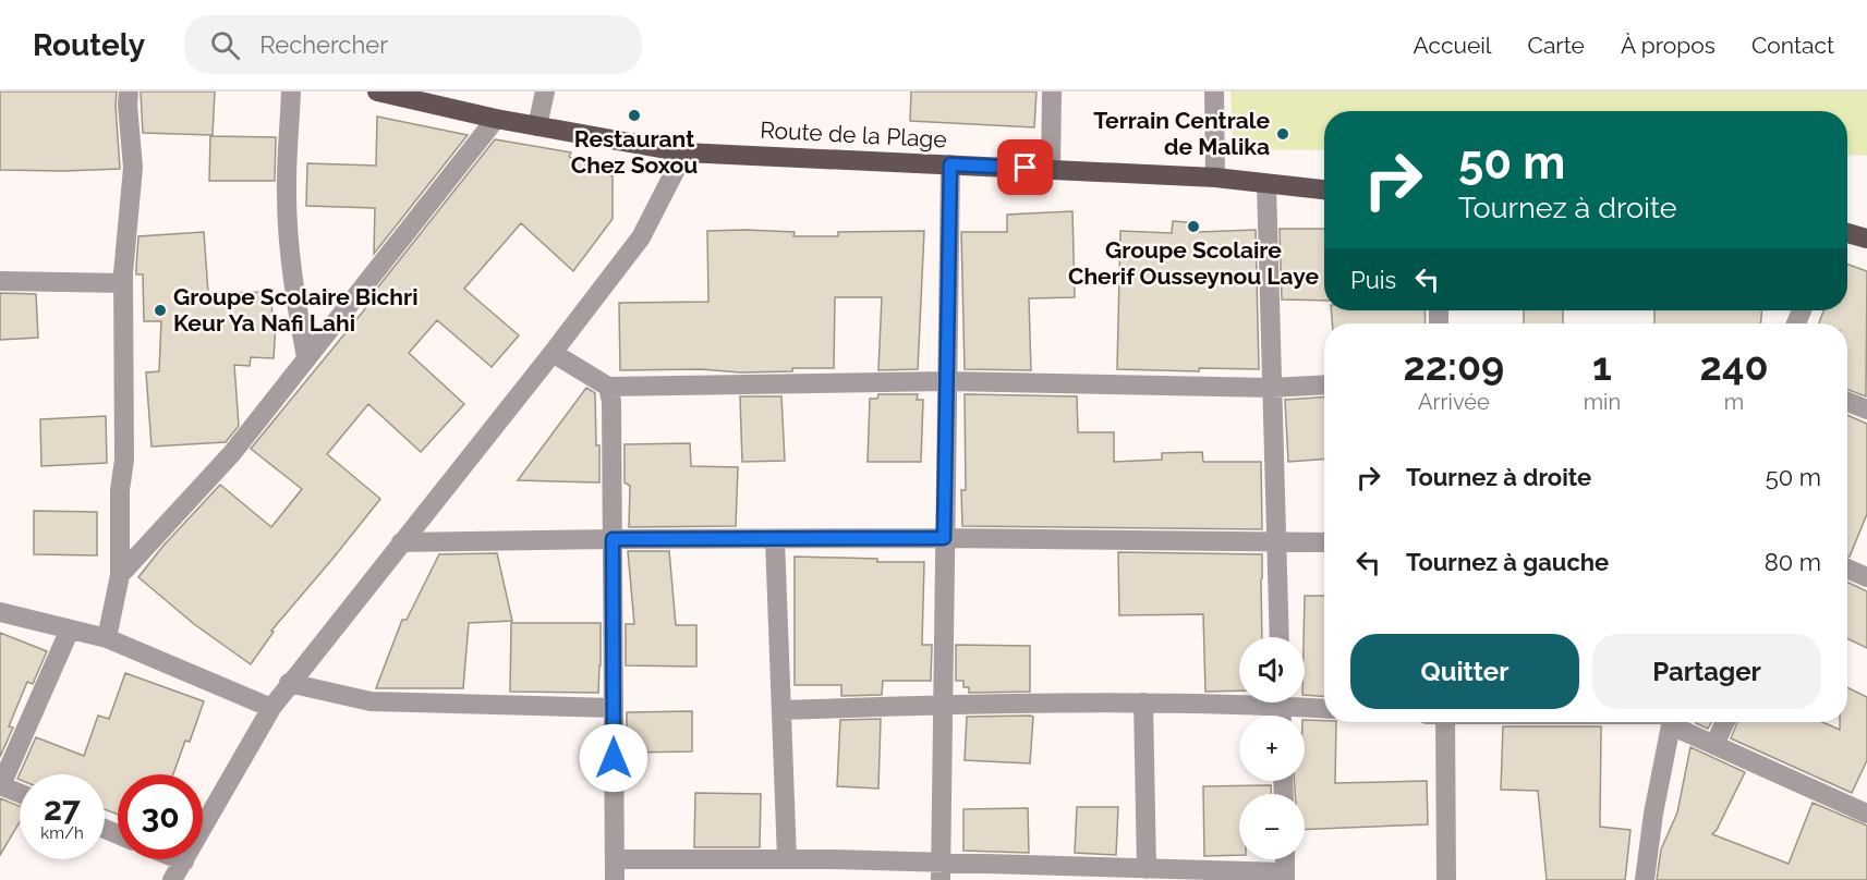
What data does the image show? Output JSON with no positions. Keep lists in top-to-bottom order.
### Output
{
  "streets": {
    "main road": ["Route de la Plage"]
  },
  "places": [
    "Restaurant Chez Soxou",
    "Terrain Centrale de Malika",
    "Groupe Scolaire Cherif Ousseynou Laye",
    "Groupe Scolaire Bichri Keur Ya Nafi Lahi"
  ],
  "page": {
    "header": "Routely",
    "search": "Rechercher",
    "nav": [
      "Accueil",
      "Carte",
      "À propos",
      "Contact"
    ],
    "turn": ["50 m", "Tournez à droite"],
    "then": "Puis",
    "eta": [
      "22:09",
      "Arrivée",
      "1",
      "min",
      "240",
      "m"
    ],
    "list": [
      {
        "name": "Tournez à droite",
        "value": "50 m"
      },
      {
        "name": "Tournez à gauche",
        "value": "80 m"
      }
    ],
    "buttons": ["Quitter", "Partager"],
    "map_buttons": ["+", "−"],
    "speed": "27 km/h",
    "limit": "30"
  }
}
